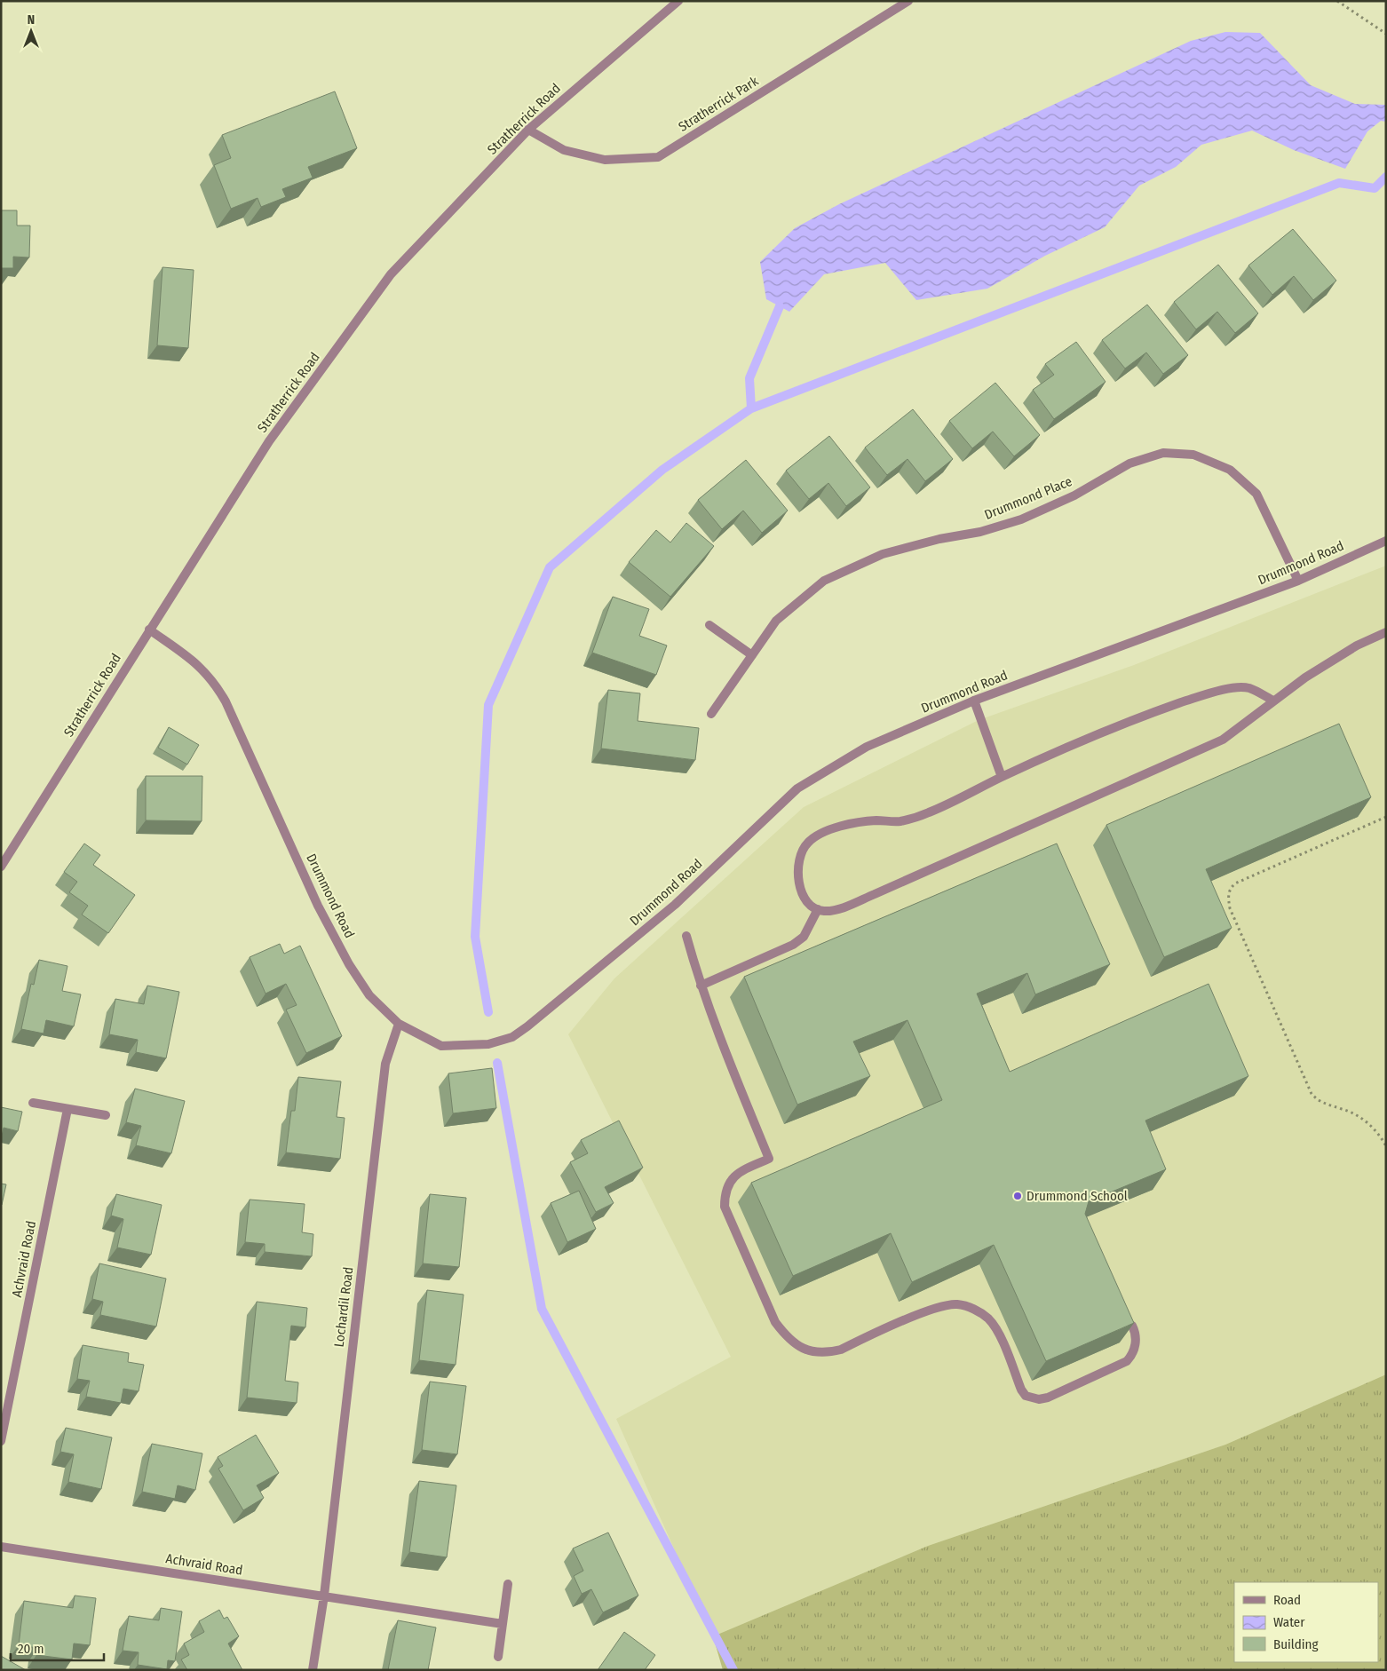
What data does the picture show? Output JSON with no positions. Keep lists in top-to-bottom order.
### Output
{
  "streets": {
    "street": [
      "Stratherrick Park",
      "Stratherrick Road",
      "Drummond Place",
      "Drummond Road",
      "Achvraid Road",
      "Lochardil Road"
    ]
  },
  "crossings": [
    ["Stratherrick Park", "Stratherrick Road"],
    ["Stratherrick Road", "Drummond Road"],
    ["Drummond Place", "Drummond Road"],
    ["Drummond Road", "Lochardil Road"],
    ["Achvraid Road", "Lochardil Road"]
  ],
  "places": ["Drummond School"],
  "legend": ["Road", "Water", "Building"],
  "scale_bar": "20 m",
  "north": "top"
}
